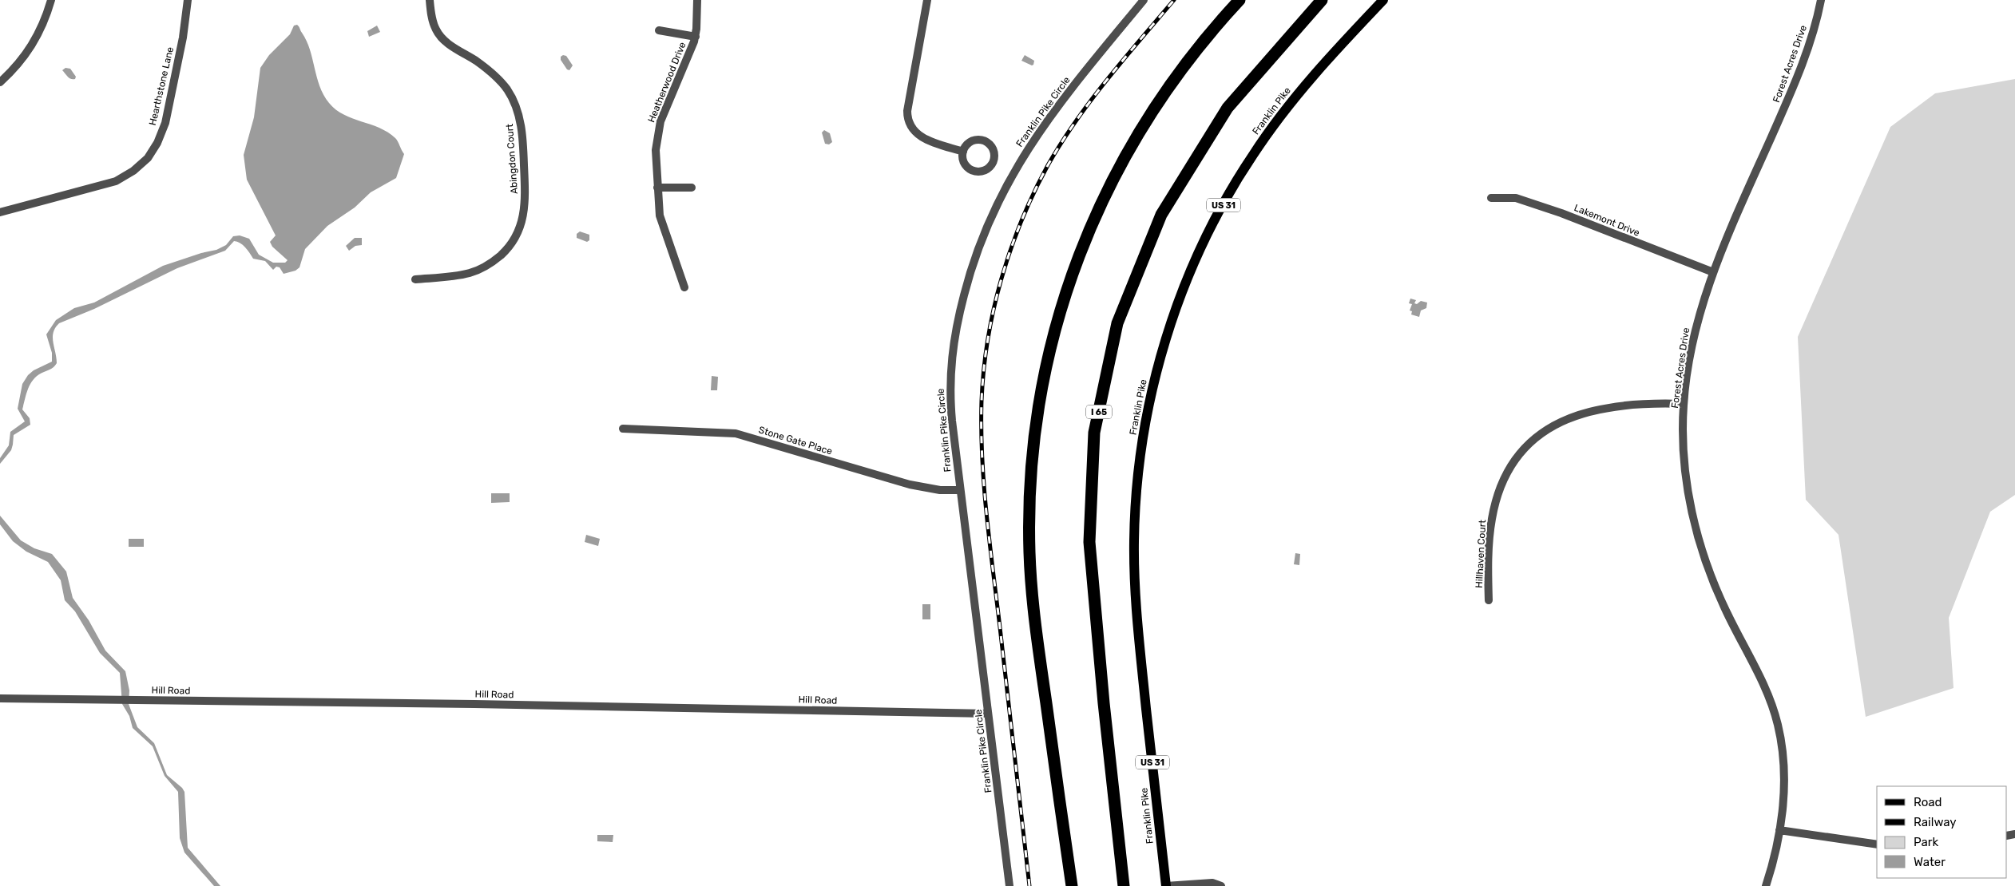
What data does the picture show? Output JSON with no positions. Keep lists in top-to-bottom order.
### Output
{
  "streets": {
    "highway": ["I 65"],
    "main road": ["Franklin Pike", "US 31"],
    "street": [
      "Forest Acres Drive",
      "Heatherwood Drive",
      "Hearthstone Lane",
      "Franklin Pike Circle",
      "Abingdon Court",
      "Lakemont Drive",
      "Stone Gate Place",
      "Hillhaven Court",
      "Hill Road"
    ]
  },
  "crossings": [
    ["Forest Acres Drive", "Lakemont Drive"],
    ["Forest Acres Drive", "Hillhaven Court"],
    ["Franklin Pike Circle", "Stone Gate Place"],
    ["Franklin Pike Circle", "Hill Road"]
  ],
  "legend": [
    "Road",
    "Railway",
    "Park",
    "Water"
  ]
}
